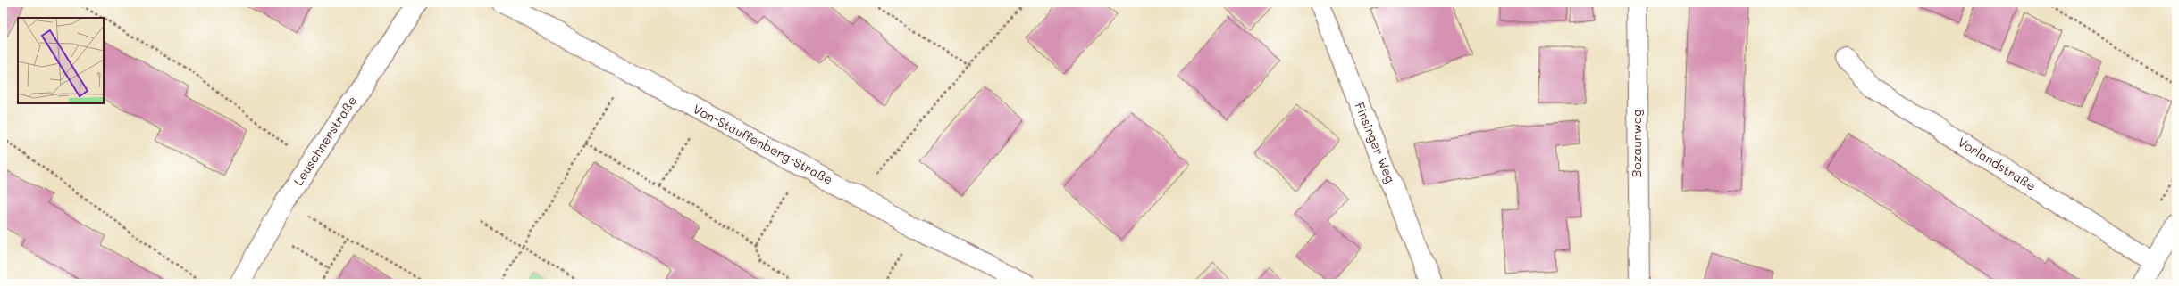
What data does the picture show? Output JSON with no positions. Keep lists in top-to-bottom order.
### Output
{
  "streets": {
    "street": [
      "Leuschnerstraße",
      "Finsinger Weg",
      "Bozaunweg",
      "Von-Stauffenberg-Straße",
      "Vorlandstraße"
    ]
  }
}
